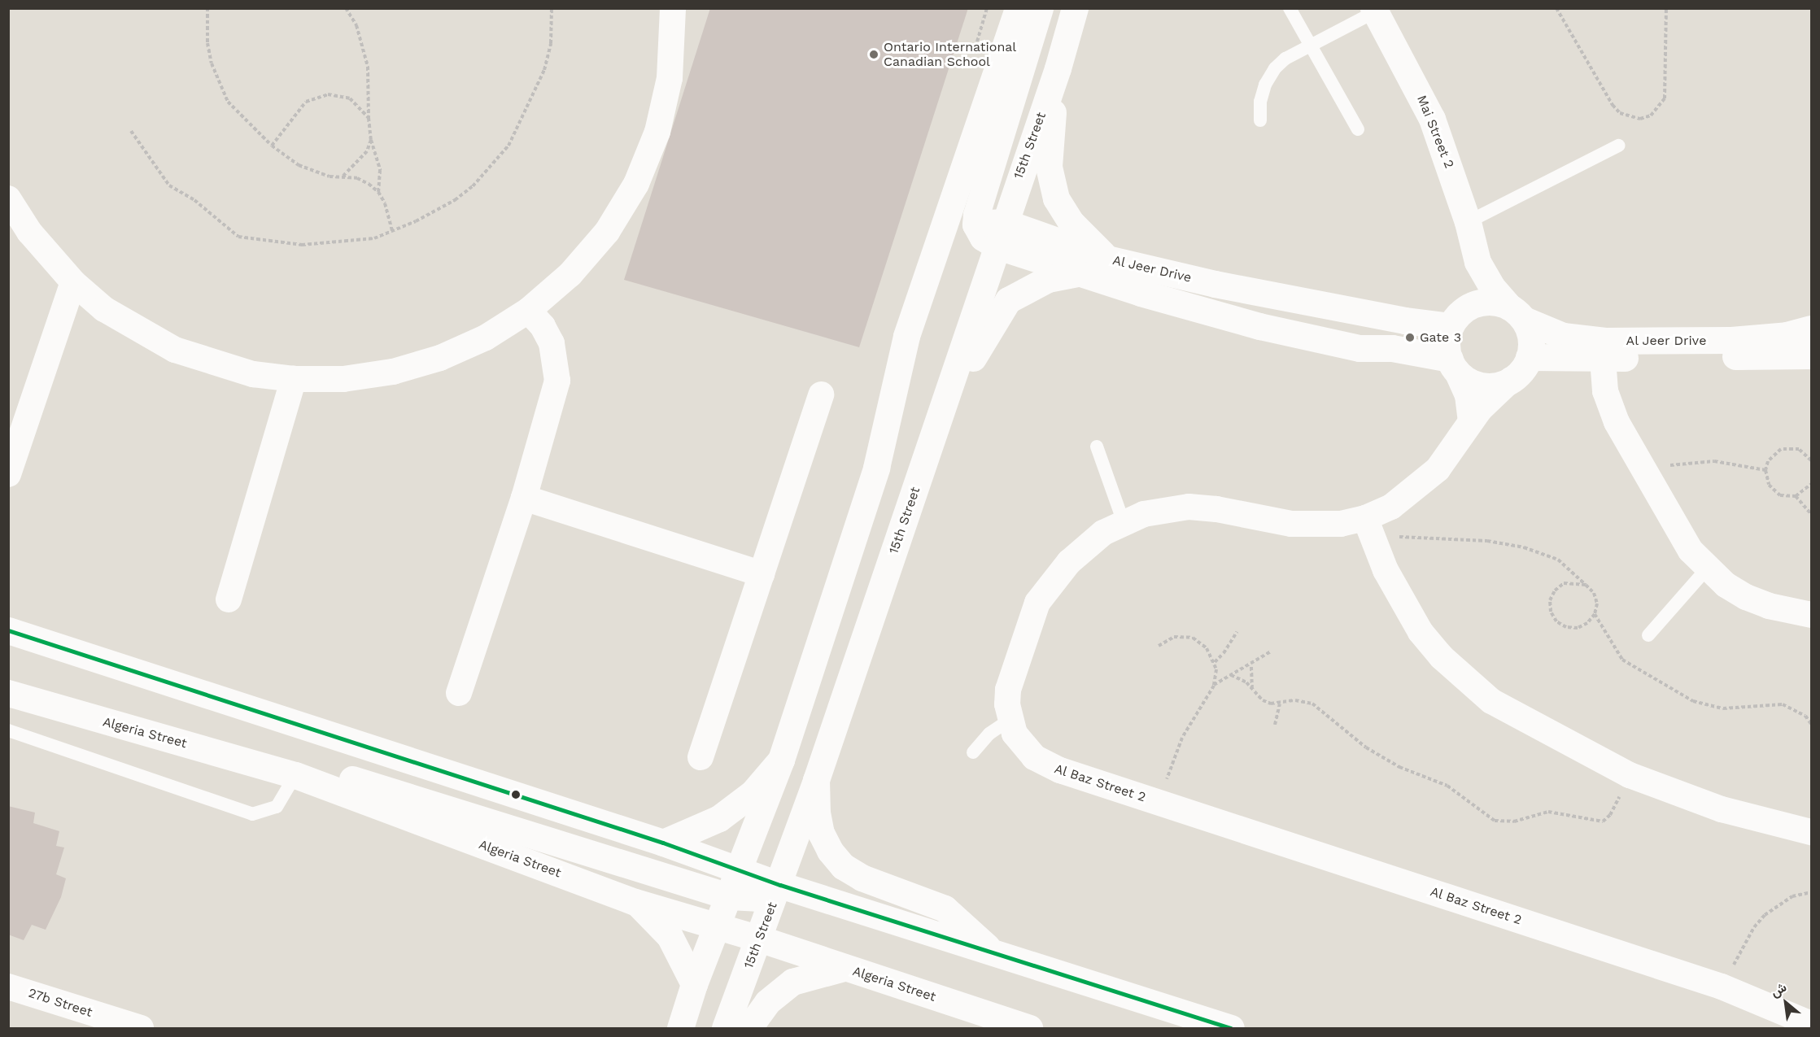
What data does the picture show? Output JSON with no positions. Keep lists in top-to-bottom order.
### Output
{
  "streets": {
    "street": [
      "Mai Street 2",
      "15th Street",
      "Al Jeer Drive",
      "Algeria Street",
      "Al Baz Street 2",
      "27b Street"
    ]
  },
  "crossings": [
    ["Mai Street 2", "Al Jeer Drive"],
    ["Mai Street 2", "Al Baz Street 2"],
    ["15th Street", "Al Jeer Drive"],
    ["15th Street", "Algeria Street"],
    ["Al Jeer Drive", "Al Baz Street 2"]
  ],
  "places": ["Ontario International Canadian School", "Gate 3"],
  "north": "top left"
}
